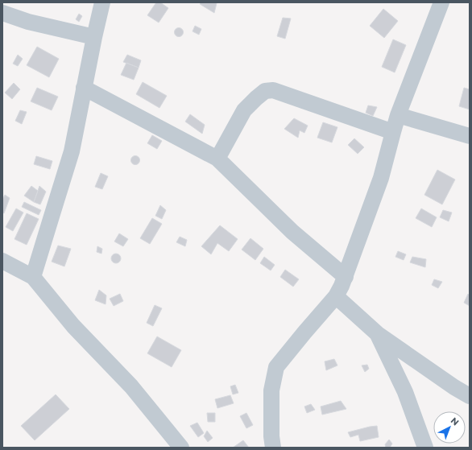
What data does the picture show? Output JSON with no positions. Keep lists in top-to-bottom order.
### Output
{
  "north": "top right"
}
